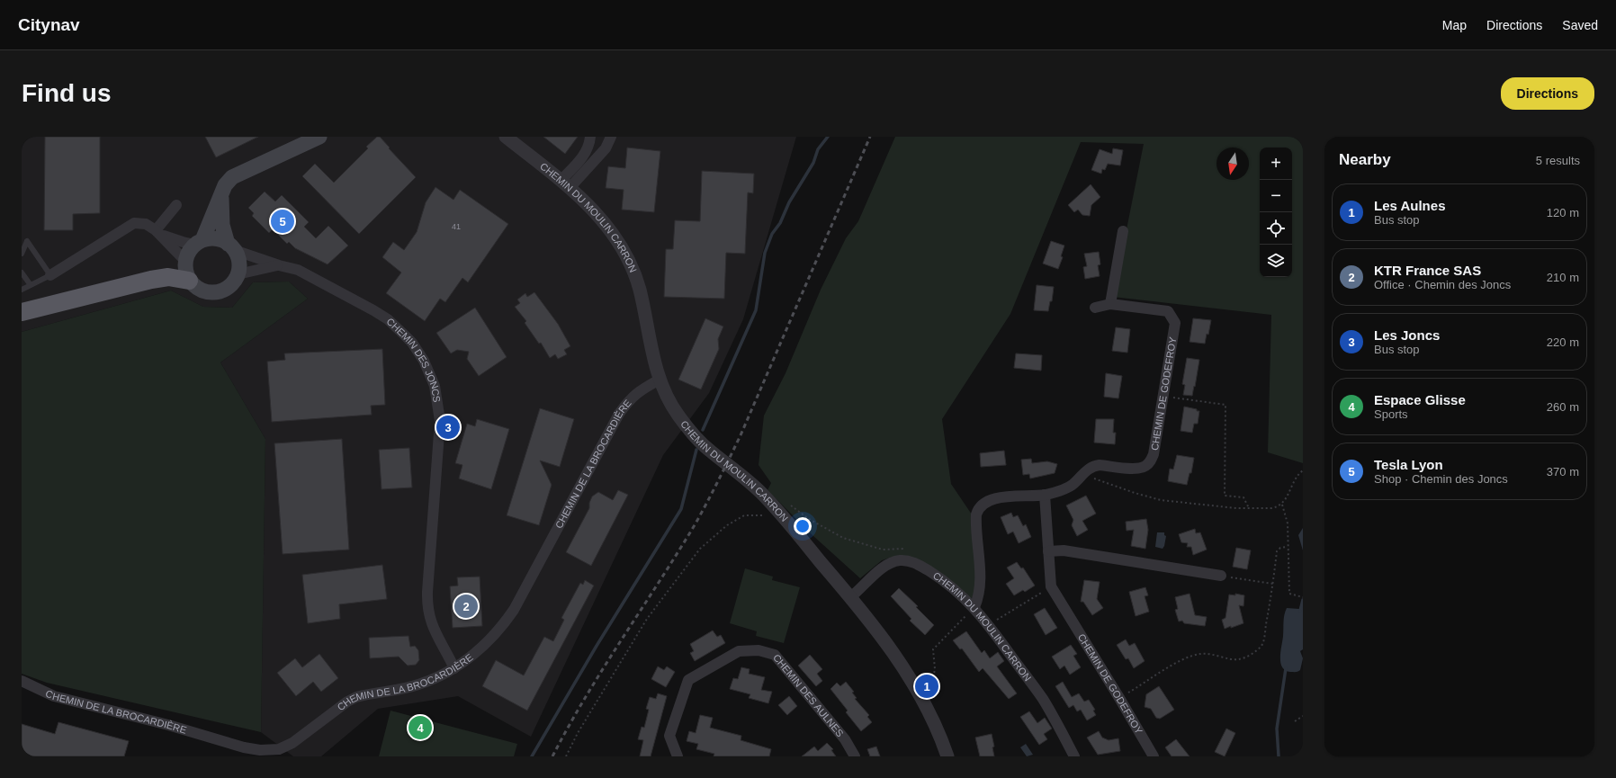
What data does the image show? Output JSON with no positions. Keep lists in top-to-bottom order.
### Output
{
  "streets": {
    "street": [
      "CHEMIN DU MOULIN CARRON",
      "CHEMIN DES JONCS",
      "CHEMIN DE GODEFROY",
      "CHEMIN DE LA BROCARDIÈRE",
      "CHEMIN DES AULNES"
    ]
  },
  "crossings": [
    ["CHEMIN DU MOULIN CARRON", "CHEMIN DE GODEFROY"],
    ["CHEMIN DU MOULIN CARRON", "CHEMIN DE LA BROCARDIÈRE"],
    ["CHEMIN DES JONCS", "CHEMIN DE LA BROCARDIÈRE"]
  ],
  "house_numbers": ["41"],
  "north": "bottom",
  "page": {
    "header": "Citynav",
    "nav": ["Map", "Directions", "Saved"],
    "buttons": "Directions",
    "title": "Find us",
    "heading": ["Nearby", "5 results"],
    "map_buttons": ["+", "−"],
    "list": [
      {
        "mark": "1",
        "name": "Les Aulnes",
        "note": "Bus stop",
        "value": "120 m"
      },
      {
        "mark": "2",
        "name": "KTR France SAS",
        "note": "Office · Chemin des Joncs",
        "value": "210 m"
      },
      {
        "mark": "3",
        "name": "Les Joncs",
        "note": "Bus stop",
        "value": "220 m"
      },
      {
        "mark": "4",
        "name": "Espace Glisse",
        "note": "Sports",
        "value": "260 m"
      },
      {
        "mark": "5",
        "name": "Tesla Lyon",
        "note": "Shop · Chemin des Joncs",
        "value": "370 m"
      }
    ],
    "pins": [
      "5",
      "3",
      "2",
      "1",
      "4"
    ]
  }
}
